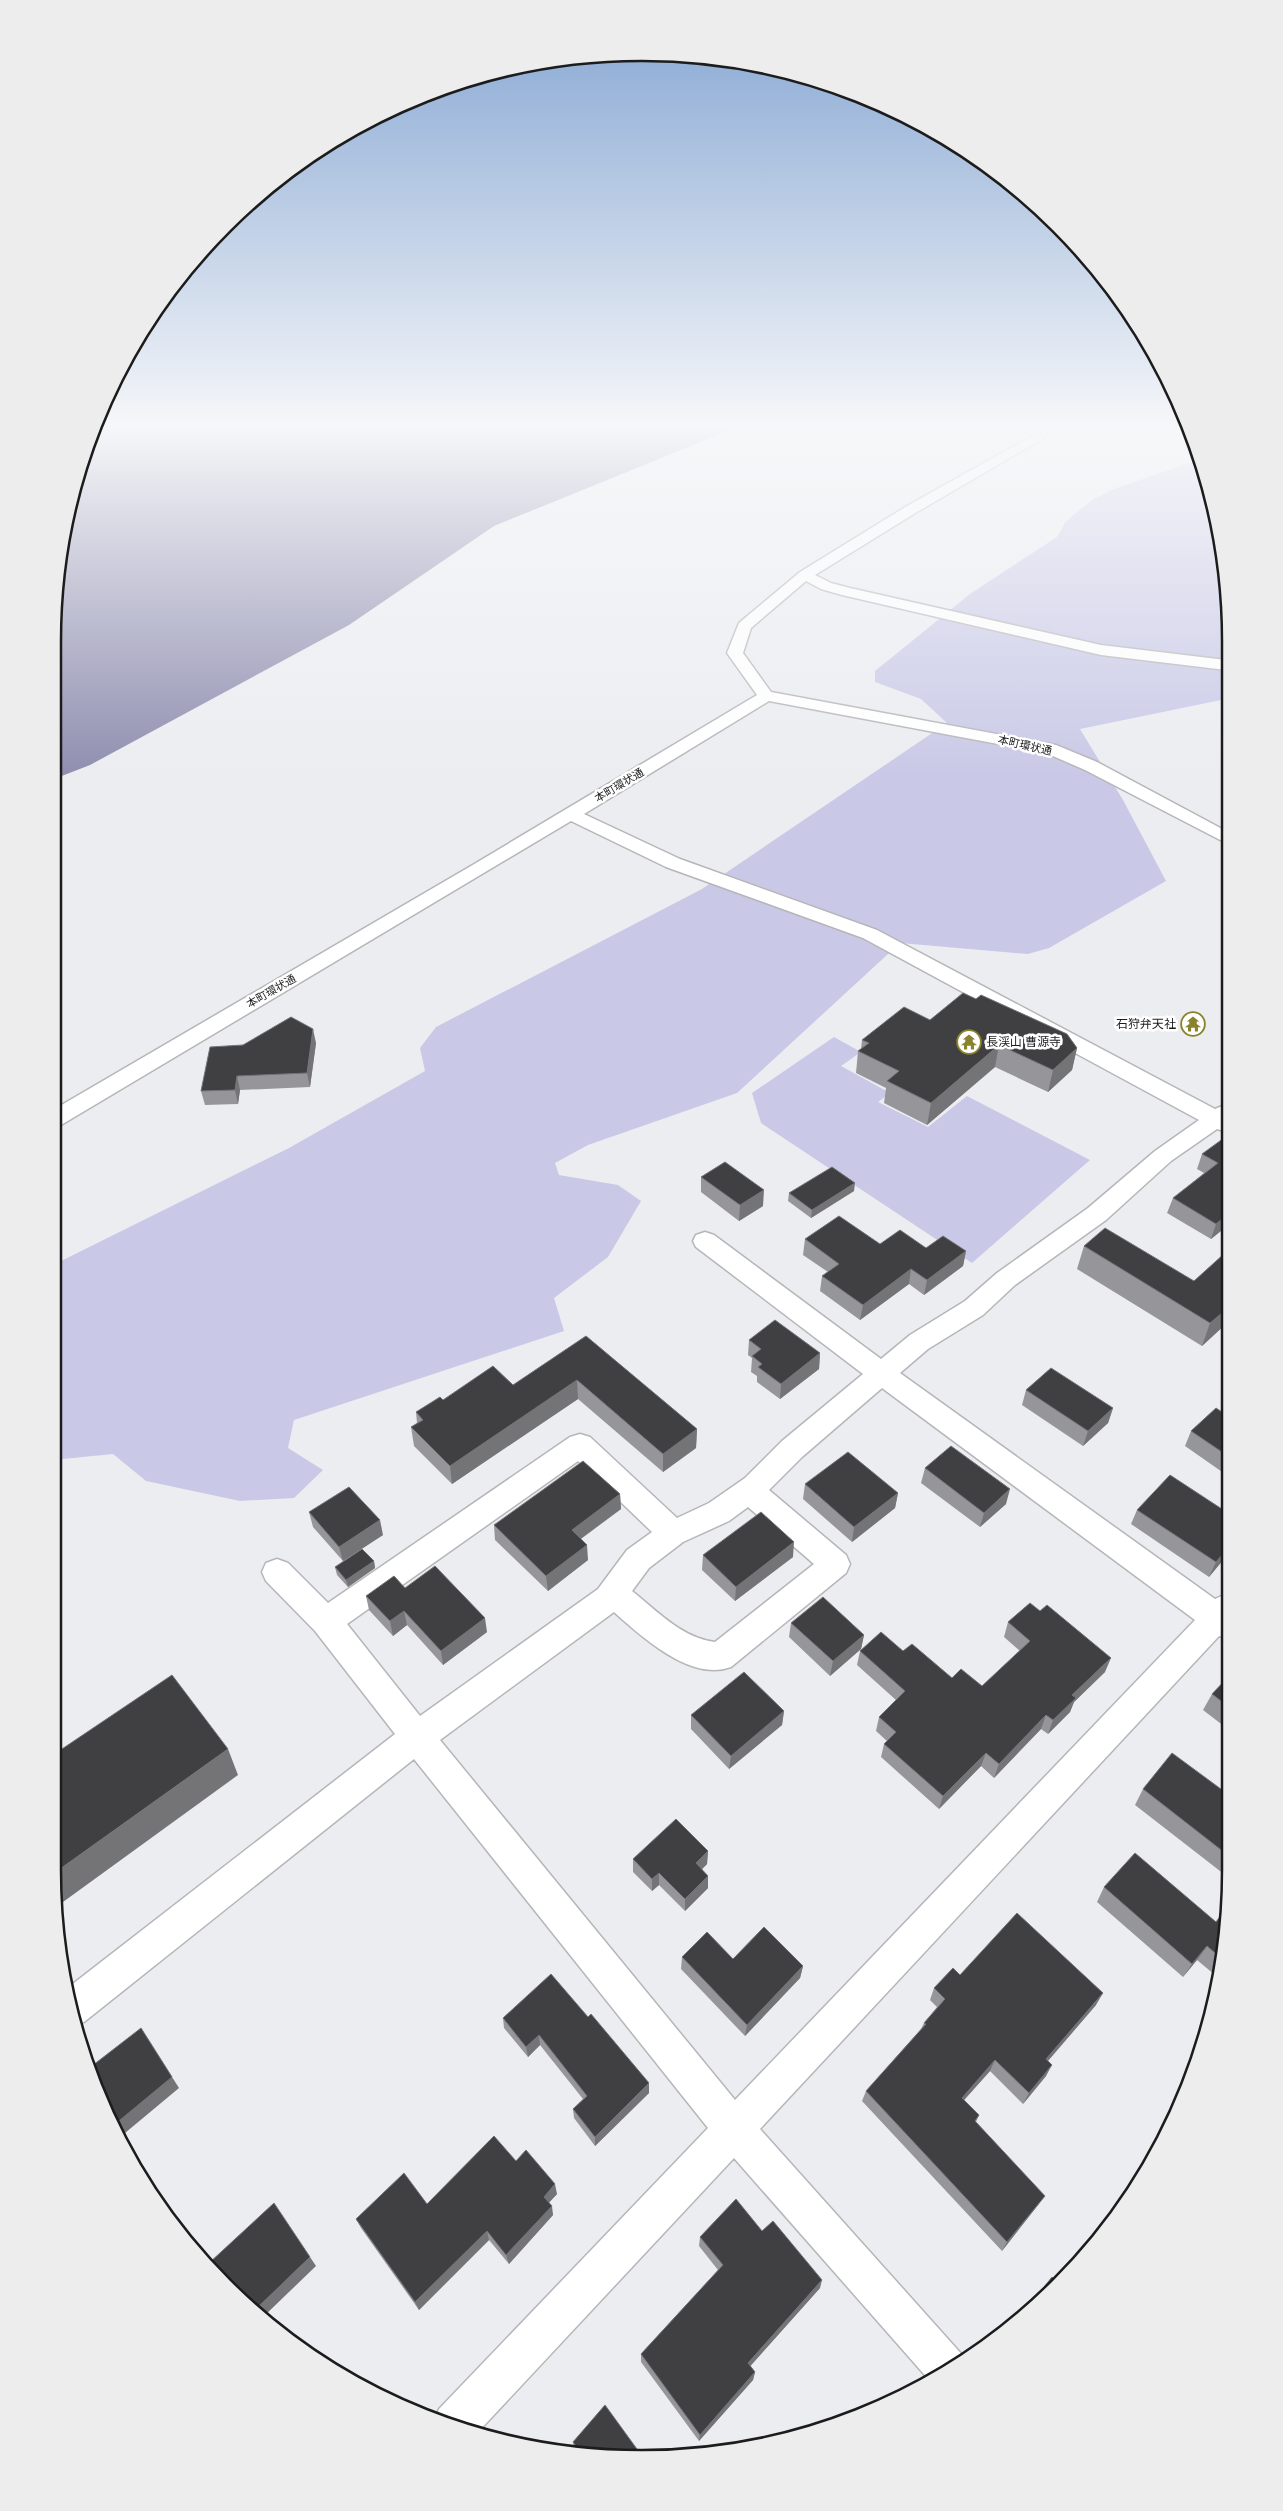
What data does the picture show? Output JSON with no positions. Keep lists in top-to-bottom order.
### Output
{
  "streets": {
    "street": ["本町環状通"]
  },
  "places": {
    "temple": ["石狩弁天社", "長渓山 曹源寺"]
  }
}
